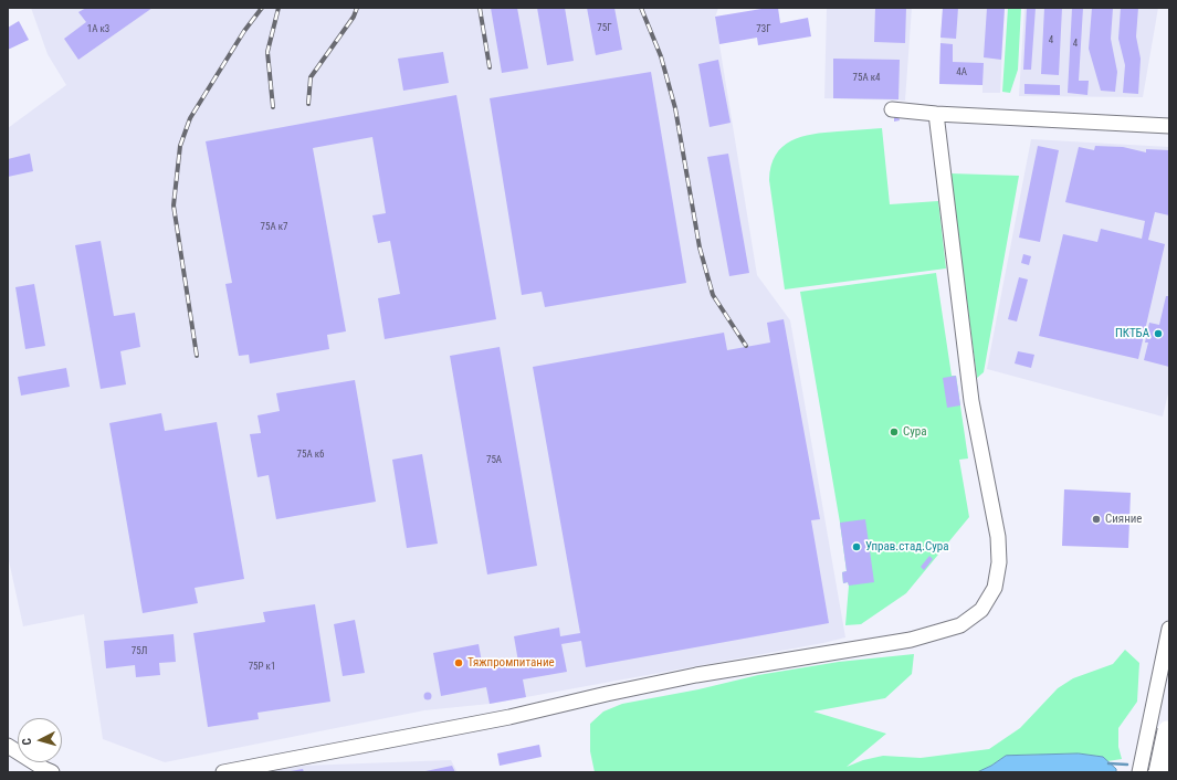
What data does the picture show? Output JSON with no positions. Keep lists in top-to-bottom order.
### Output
{
  "places": [
    "ПКТБА",
    "Сура",
    "Сияние",
    "Управ.стад.Сура",
    "Тяжпромпитание"
  ],
  "house_numbers": [
    "75Г",
    "1А к3",
    "73Г",
    "4",
    "4",
    "4А",
    "75А к4",
    "75А к7",
    "75А к6",
    "75А",
    "75Л",
    "75Р к1"
  ],
  "north": "left"
}
